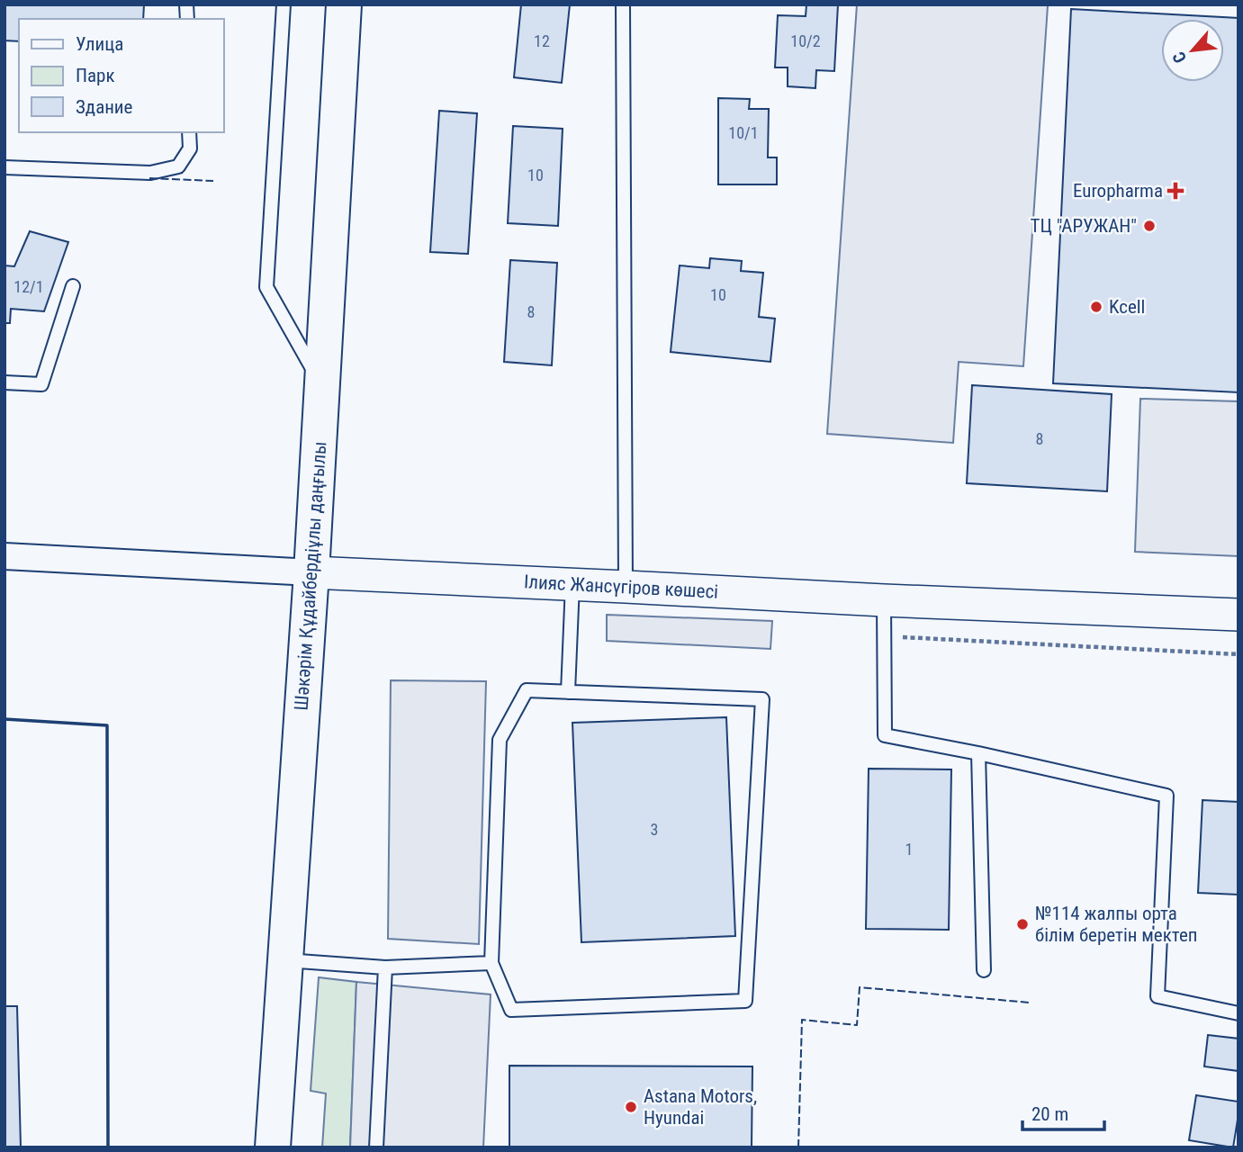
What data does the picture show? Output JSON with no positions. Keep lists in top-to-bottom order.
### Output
{
  "streets": {
    "main road": ["Шәкәрім Құдайбердіұлы даңғылы"],
    "street": ["Ілияс Жансүгіров көшесі"]
  },
  "crossings": [
    ["Шәкәрім Құдайбердіұлы даңғылы", "Ілияс Жансүгіров көшесі"]
  ],
  "places": {
    "health": ["Europharma"],
    "other": [
      "ТЦ \"АРУЖАН\"",
      "Kcell",
      "№114 жалпы орта білім беретін мектеп",
      "Astana Motors, Hyundai"
    ]
  },
  "house_numbers": [
    "12",
    "10/2",
    "10/1",
    "10",
    "12/1",
    "10",
    "8",
    "8",
    "3",
    "1"
  ],
  "legend": ["Улица", "Парк", "Здание"],
  "scale_bar": "20 m",
  "north": "bottom left"
}
